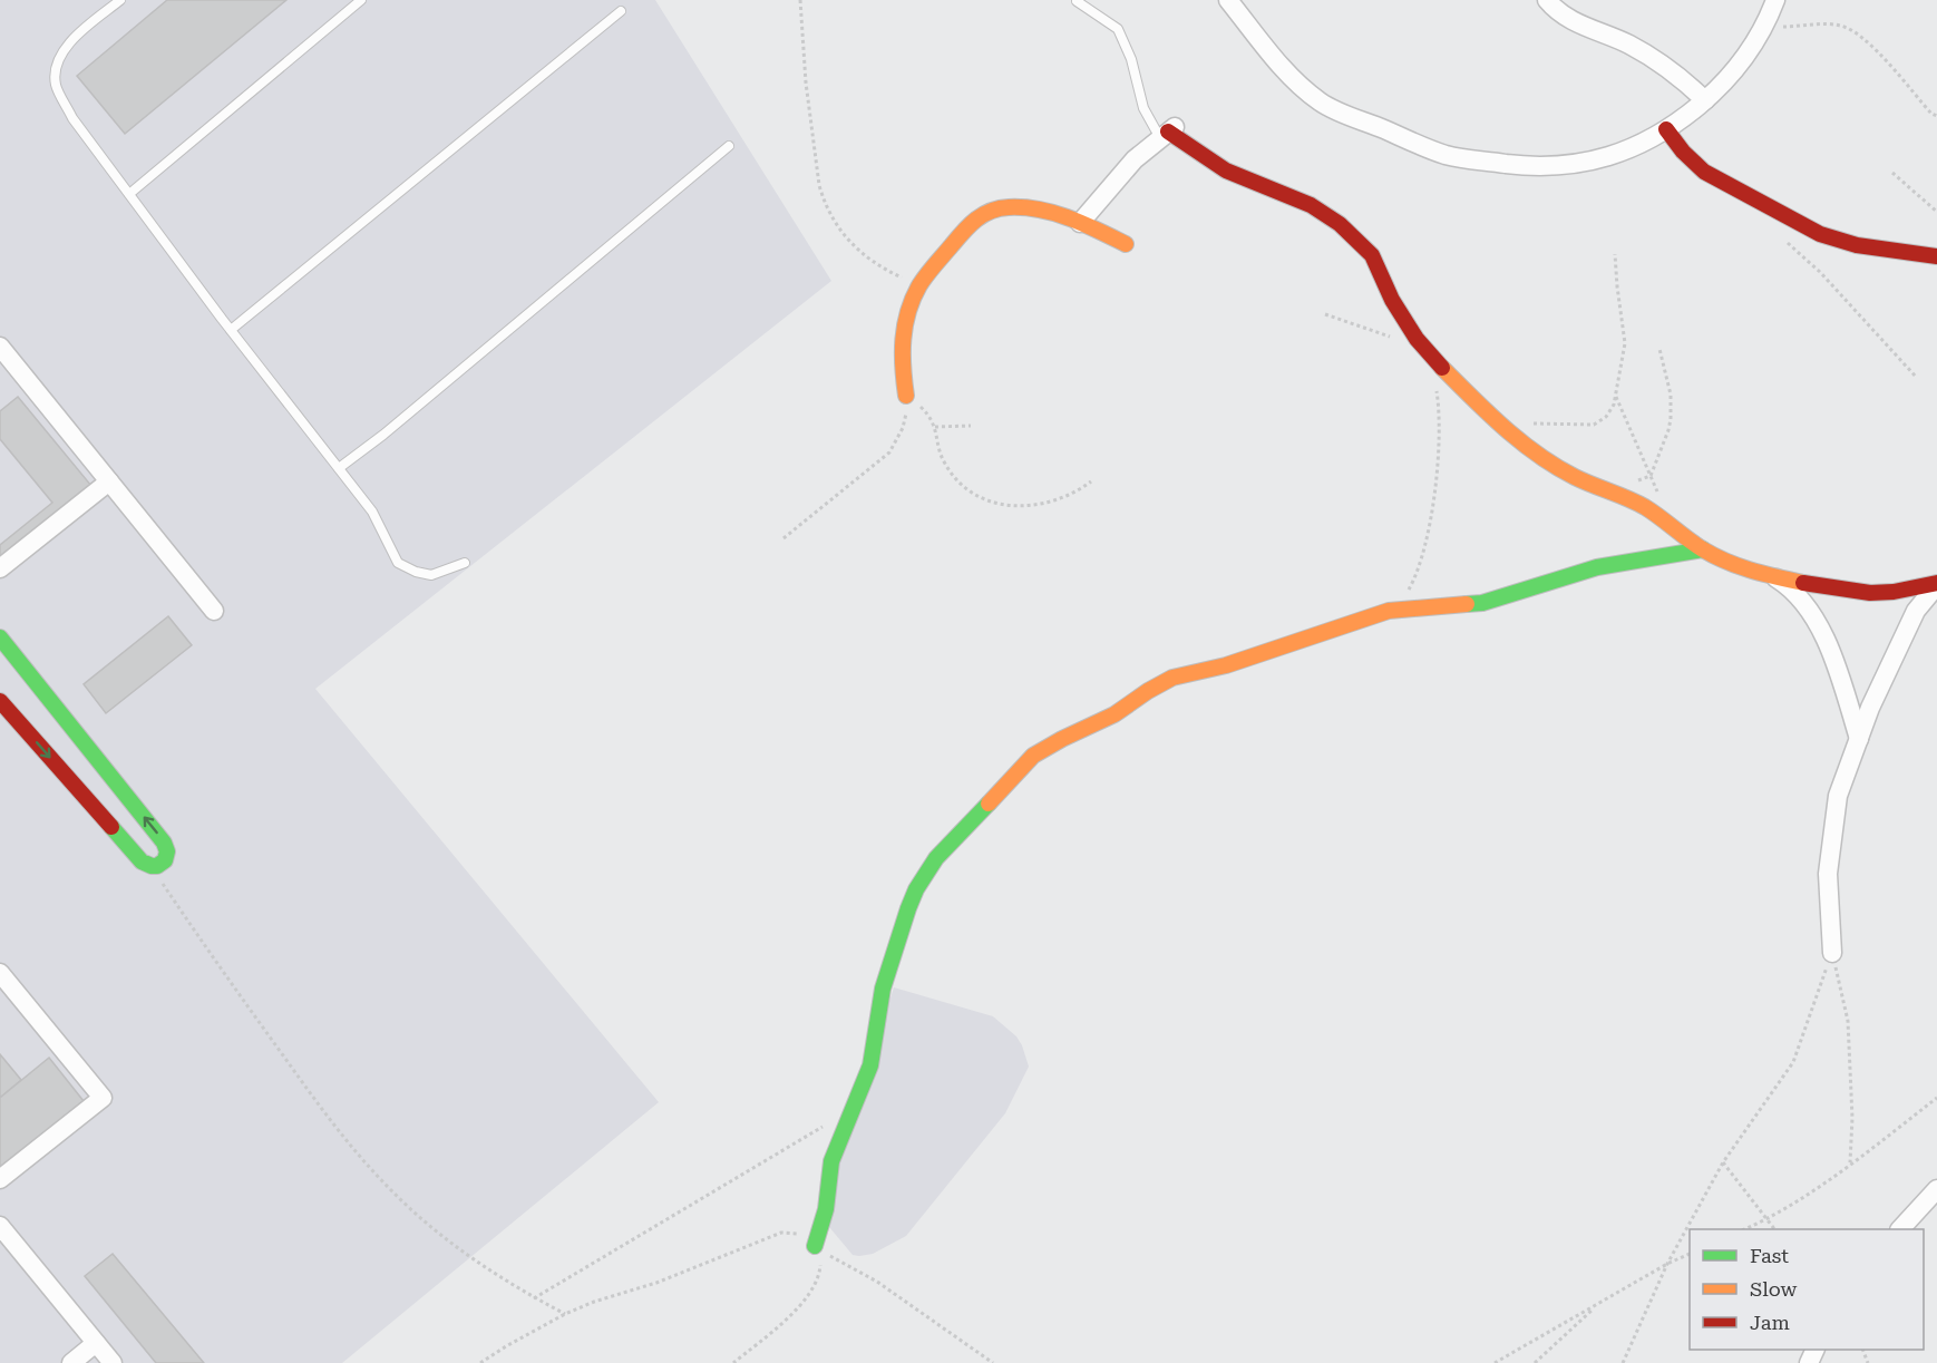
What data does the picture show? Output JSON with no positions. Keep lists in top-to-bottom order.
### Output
{
  "legend": ["Fast", "Slow", "Jam"]
}
